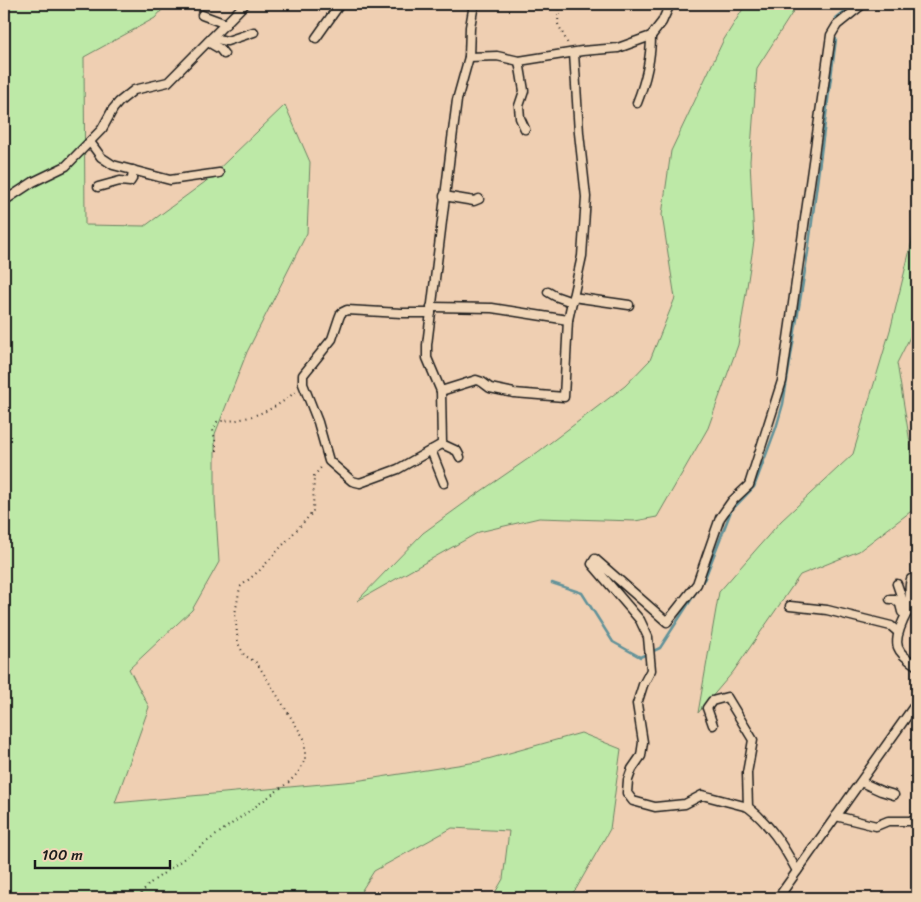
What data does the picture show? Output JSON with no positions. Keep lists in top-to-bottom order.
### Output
{
  "scale_bar": "100 m"
}
